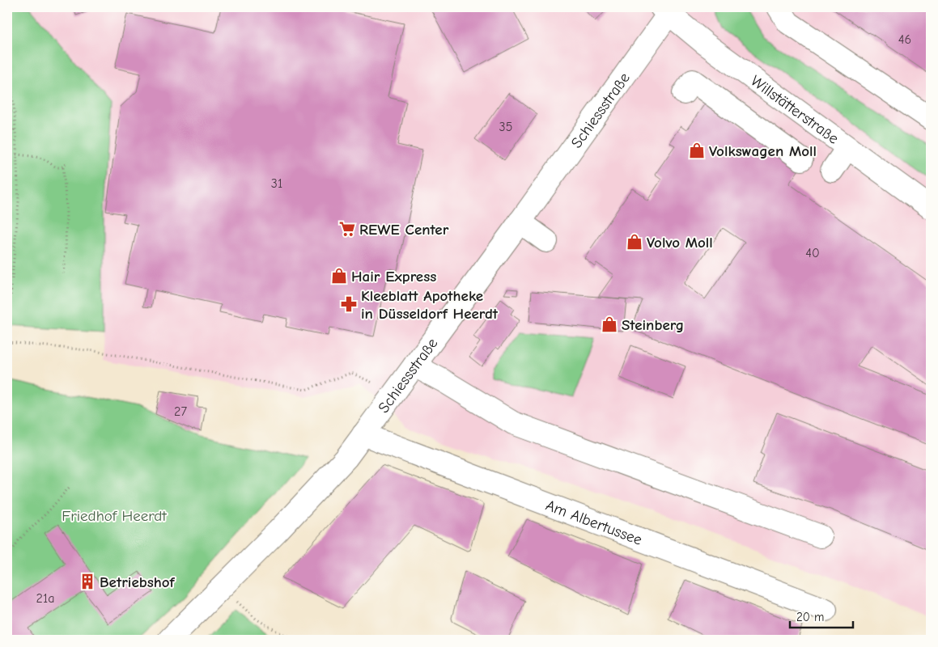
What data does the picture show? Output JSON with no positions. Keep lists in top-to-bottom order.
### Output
{
  "streets": {
    "street": ["Willstätterstraße", "Schiessstraße", "Am Albertussee"]
  },
  "crossings": [
    ["Willstätterstraße", "Schiessstraße"],
    ["Schiessstraße", "Am Albertussee"]
  ],
  "parks": ["Friedhof Heerdt"],
  "places": {
    "shop": [
      "Volkswagen Moll",
      "Volvo Moll",
      "Hair Express",
      "Steinberg"
    ],
    "supermarket": ["REWE Center"],
    "pharmacy": ["Kleeblatt Apotheke in Düsseldorf Heerdt"],
    "building": ["Betriebshof"]
  },
  "house_numbers": [
    "46",
    "35",
    "31",
    "40",
    "27",
    "21a"
  ],
  "scale_bar": "20 m"
}
